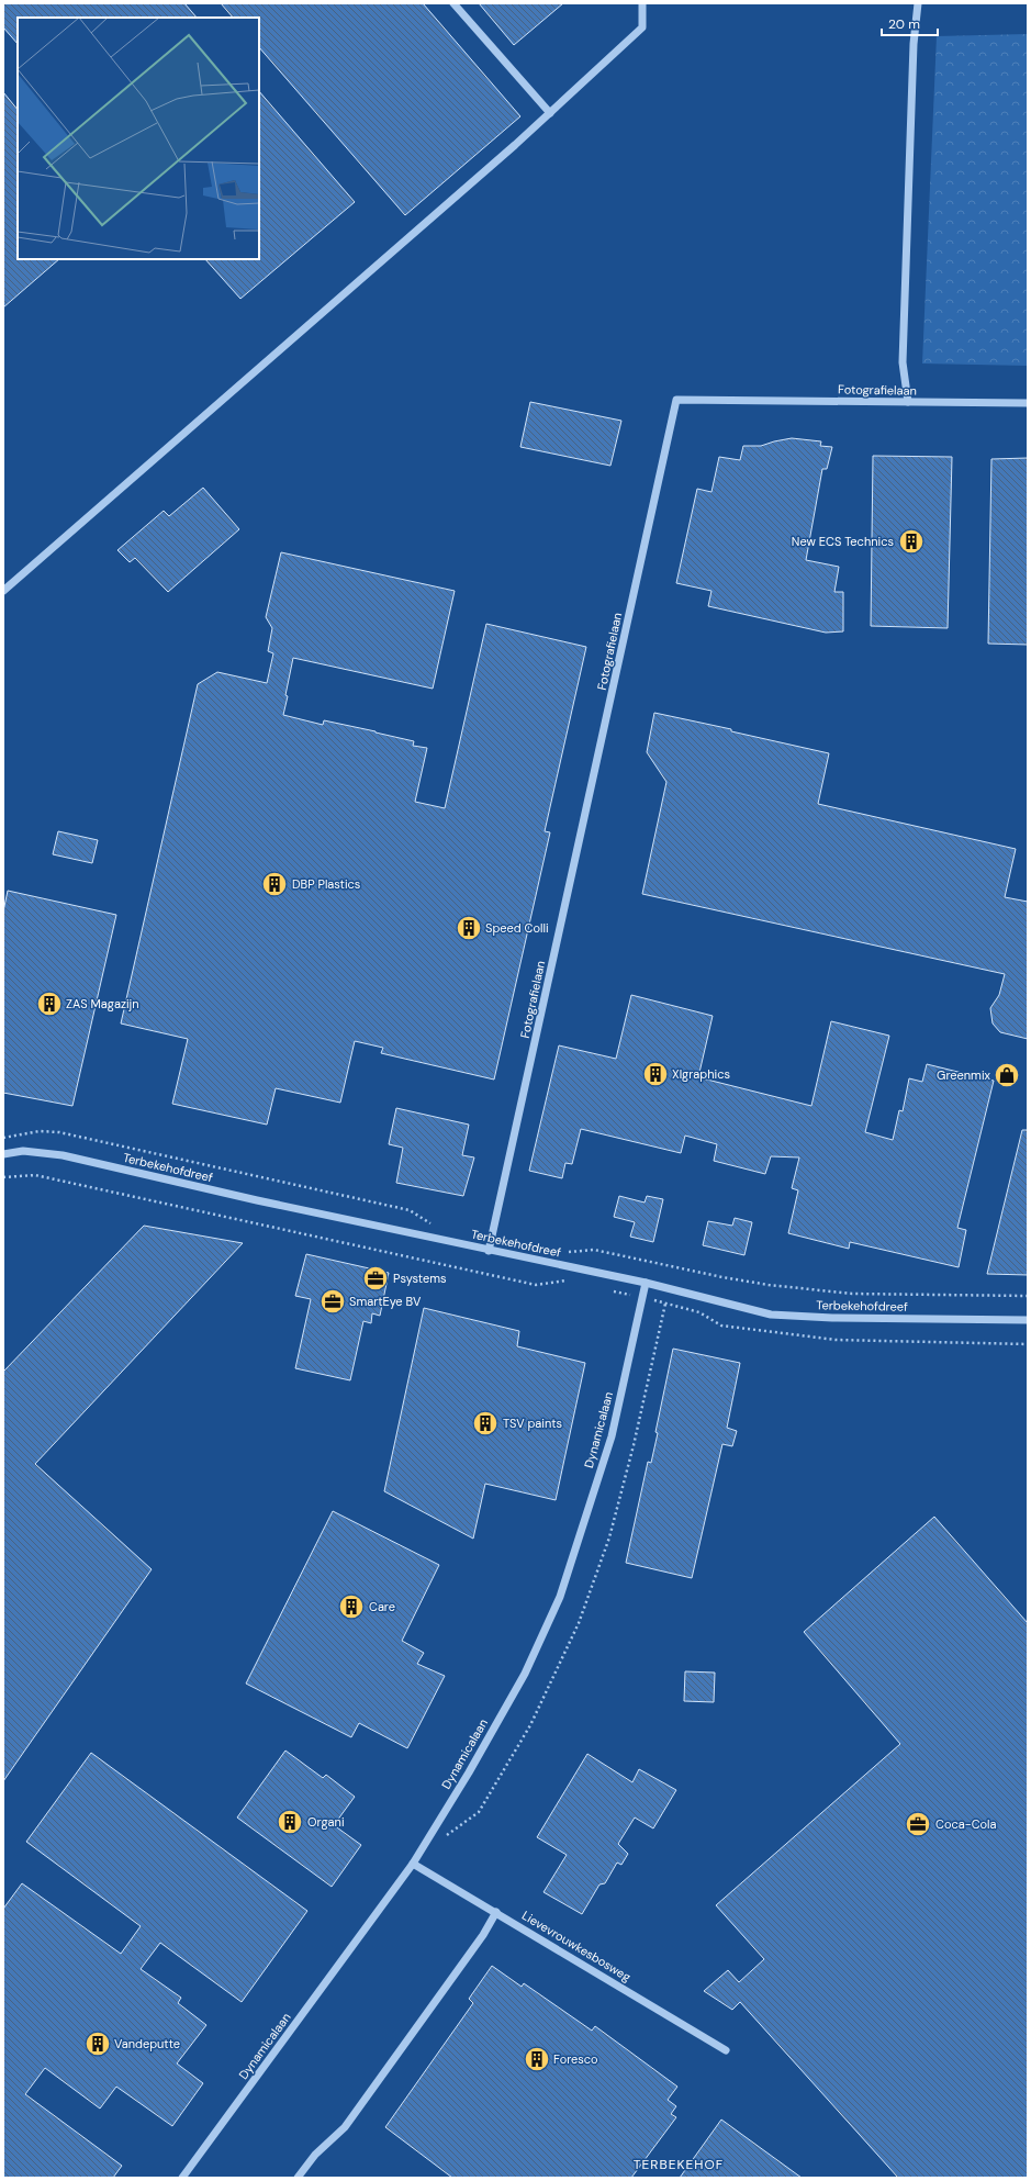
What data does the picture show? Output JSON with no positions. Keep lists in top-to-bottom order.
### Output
{
  "streets": {
    "street": [
      "Fotografielaan",
      "Terbekehofdreef",
      "Dynamicalaan",
      "Lievevrouwkesbosweg"
    ]
  },
  "crossings": [
    ["Fotografielaan", "Terbekehofdreef"],
    ["Terbekehofdreef", "Dynamicalaan"],
    ["Dynamicalaan", "Lievevrouwkesbosweg"]
  ],
  "districts": ["TERBEKEHOF"],
  "places": {
    "building": [
      "New ECS Technics",
      "DBP Plastics",
      "Speed Colli",
      "ZAS Magazijn",
      "Xlgraphics",
      "TSV paints",
      "Care",
      "Organi",
      "Vandeputte",
      "Foresco"
    ],
    "shop": ["Greenmix"],
    "office": ["Psystems", "SmartEye BV", "Coca-Cola"]
  },
  "scale_bar": "20 m"
}
